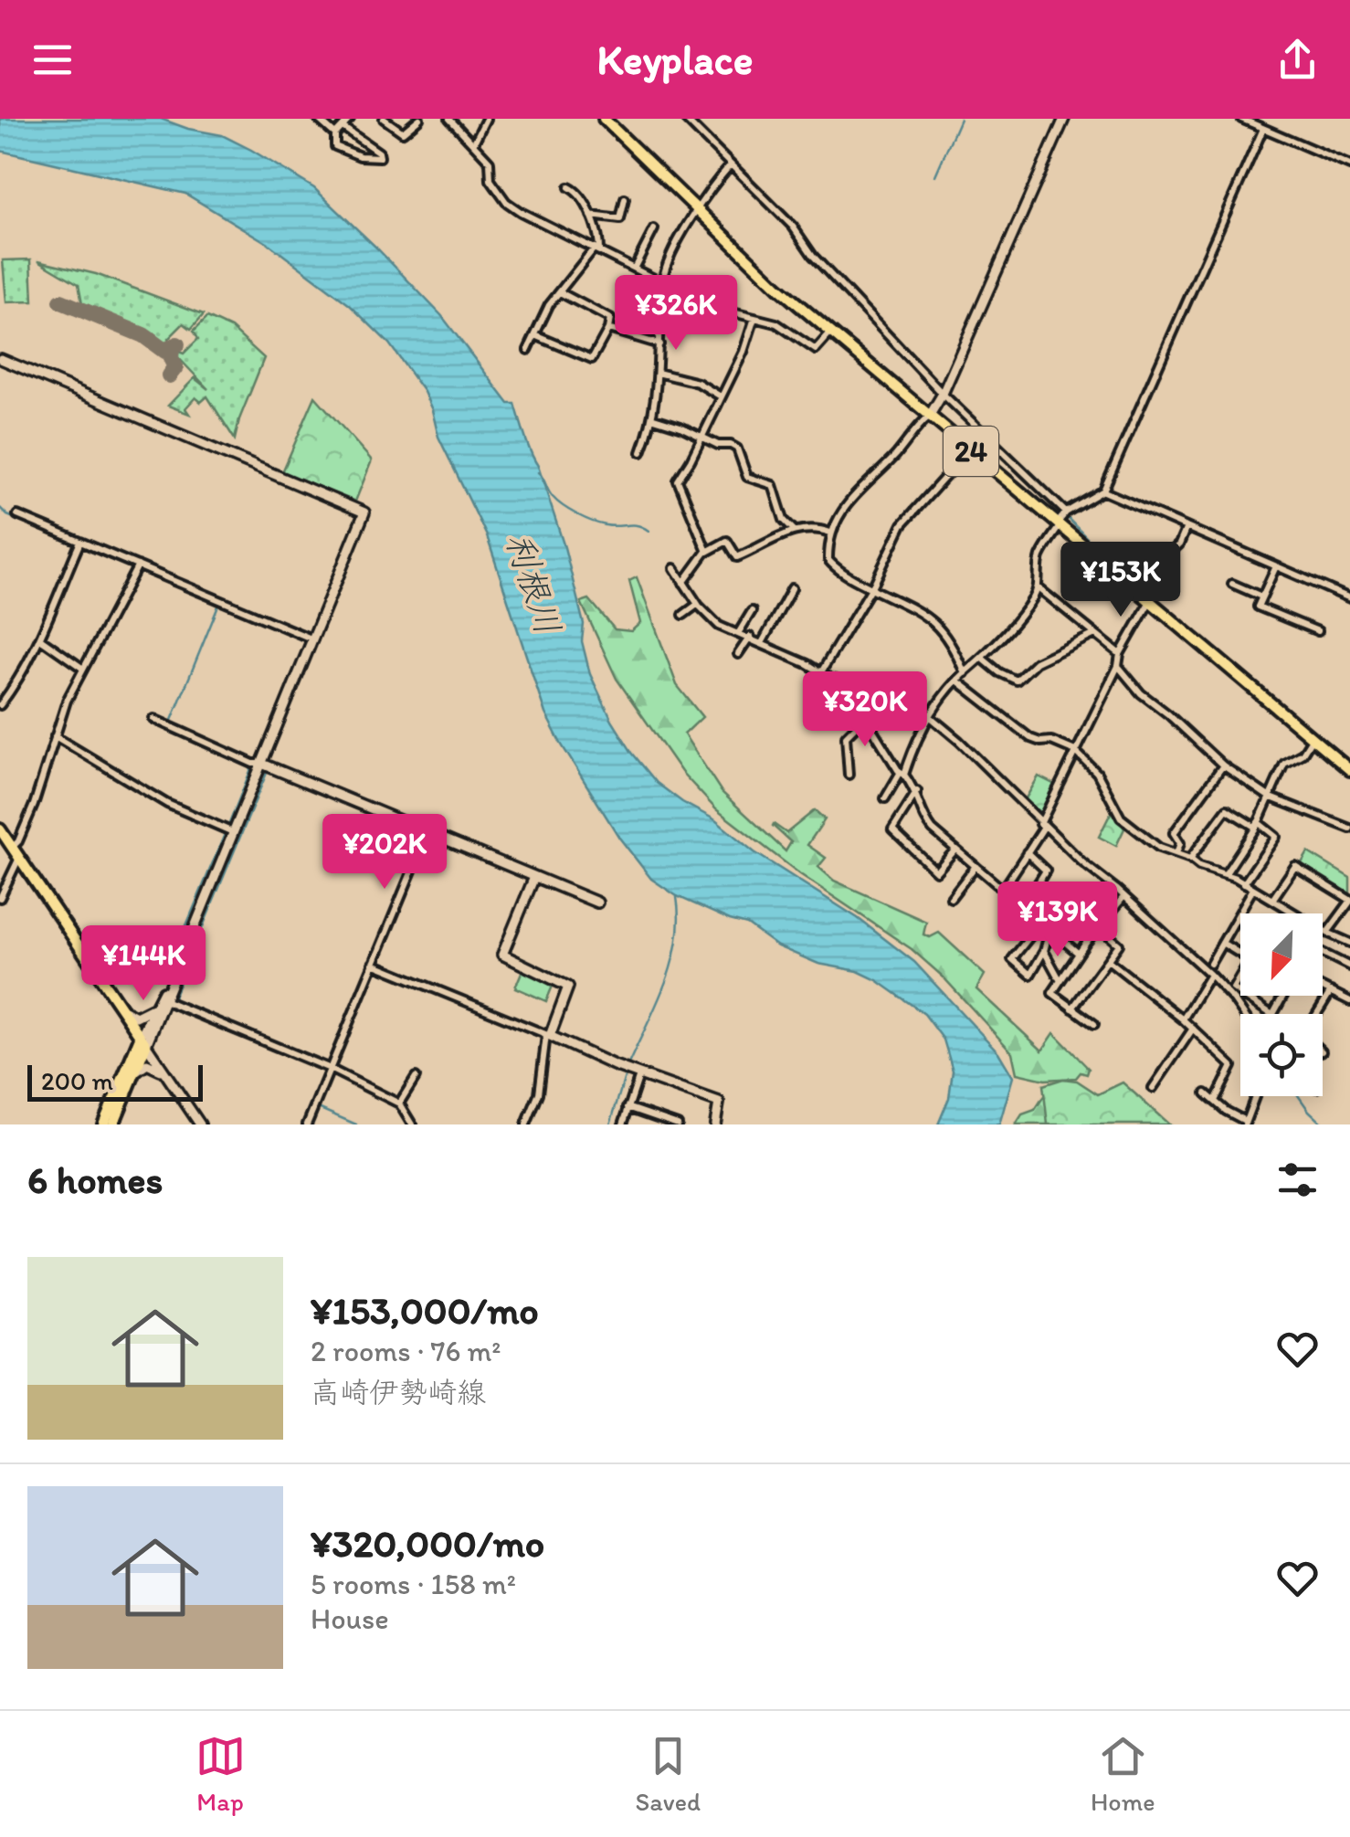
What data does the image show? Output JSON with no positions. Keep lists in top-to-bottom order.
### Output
{
  "streets": {
    "main road": ["24"]
  },
  "water": ["利根川"],
  "scale_bar": "200 m",
  "north": "bottom left",
  "page": {
    "header": "Keyplace",
    "price": [
      "¥326K",
      "¥153K",
      "¥320K",
      "¥202K",
      "¥139K",
      "¥144K"
    ],
    "scale": "200 m",
    "heading": "6 homes",
    "list": [
      {
        "name": "¥153,000/mo",
        "note": "2 rooms · 76 m² · 高崎伊勢崎線"
      },
      {
        "name": "¥320,000/mo",
        "note": "5 rooms · 158 m² · House"
      }
    ],
    "tabs": ["Map", "Saved", "Home"]
  }
}
